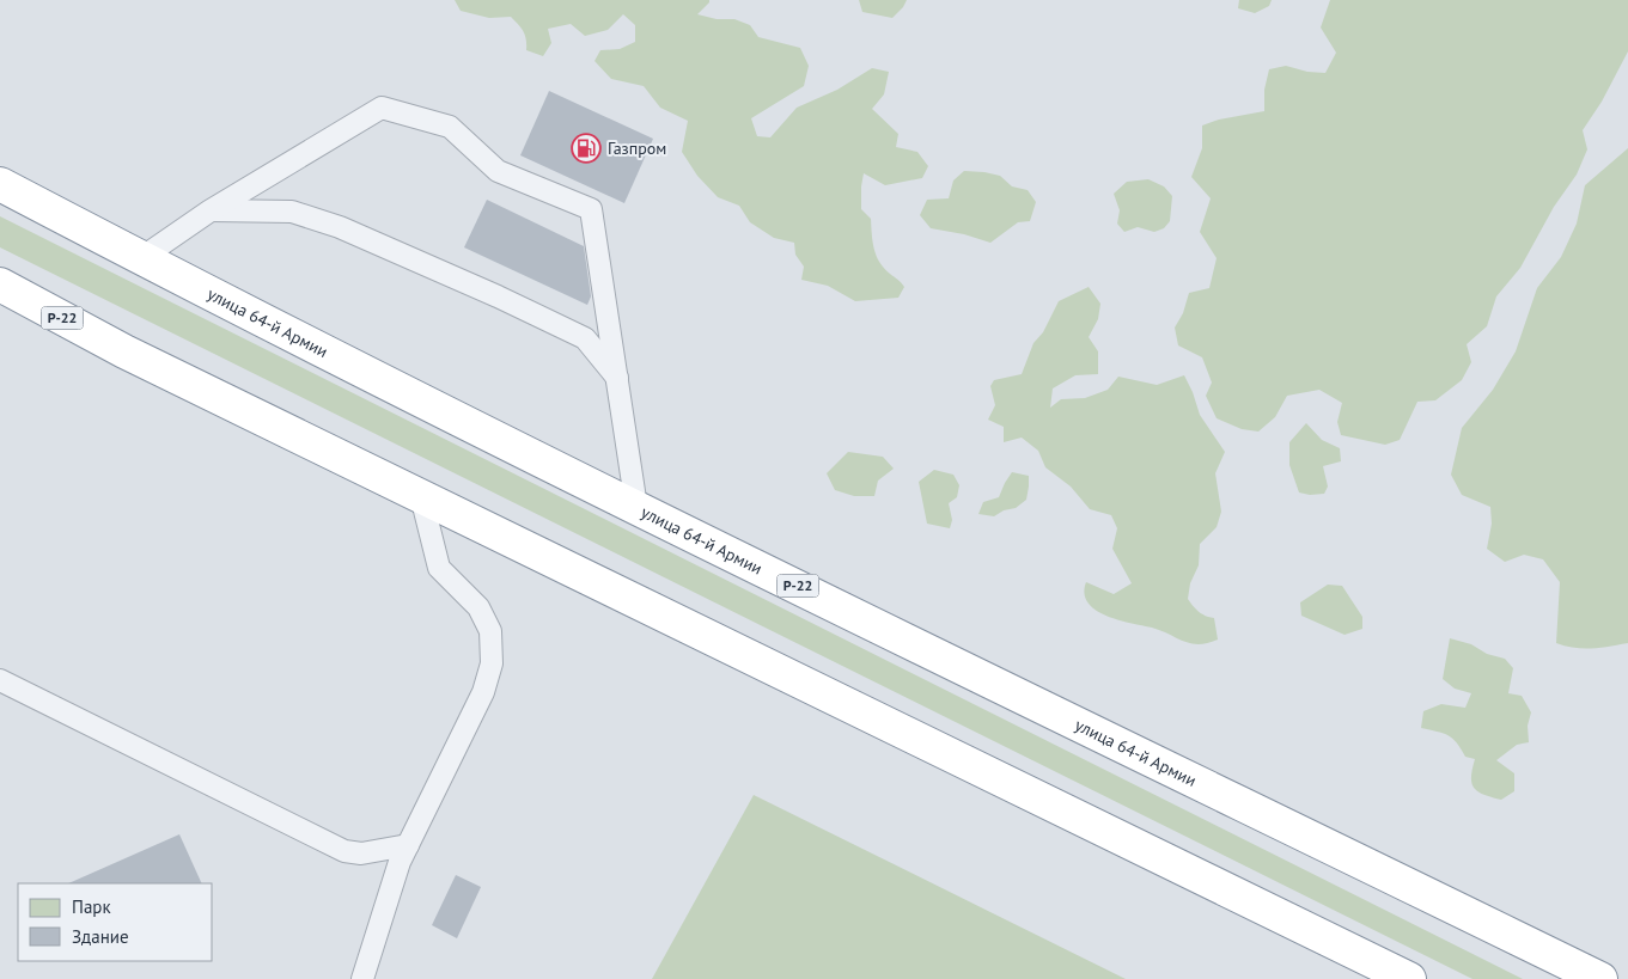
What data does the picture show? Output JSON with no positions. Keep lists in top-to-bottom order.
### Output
{
  "streets": {
    "highway": ["Р-22", "улица 64-й Армии"]
  },
  "places": {
    "fuel station": ["Газпром"]
  },
  "legend": ["Парк", "Здание"]
}
